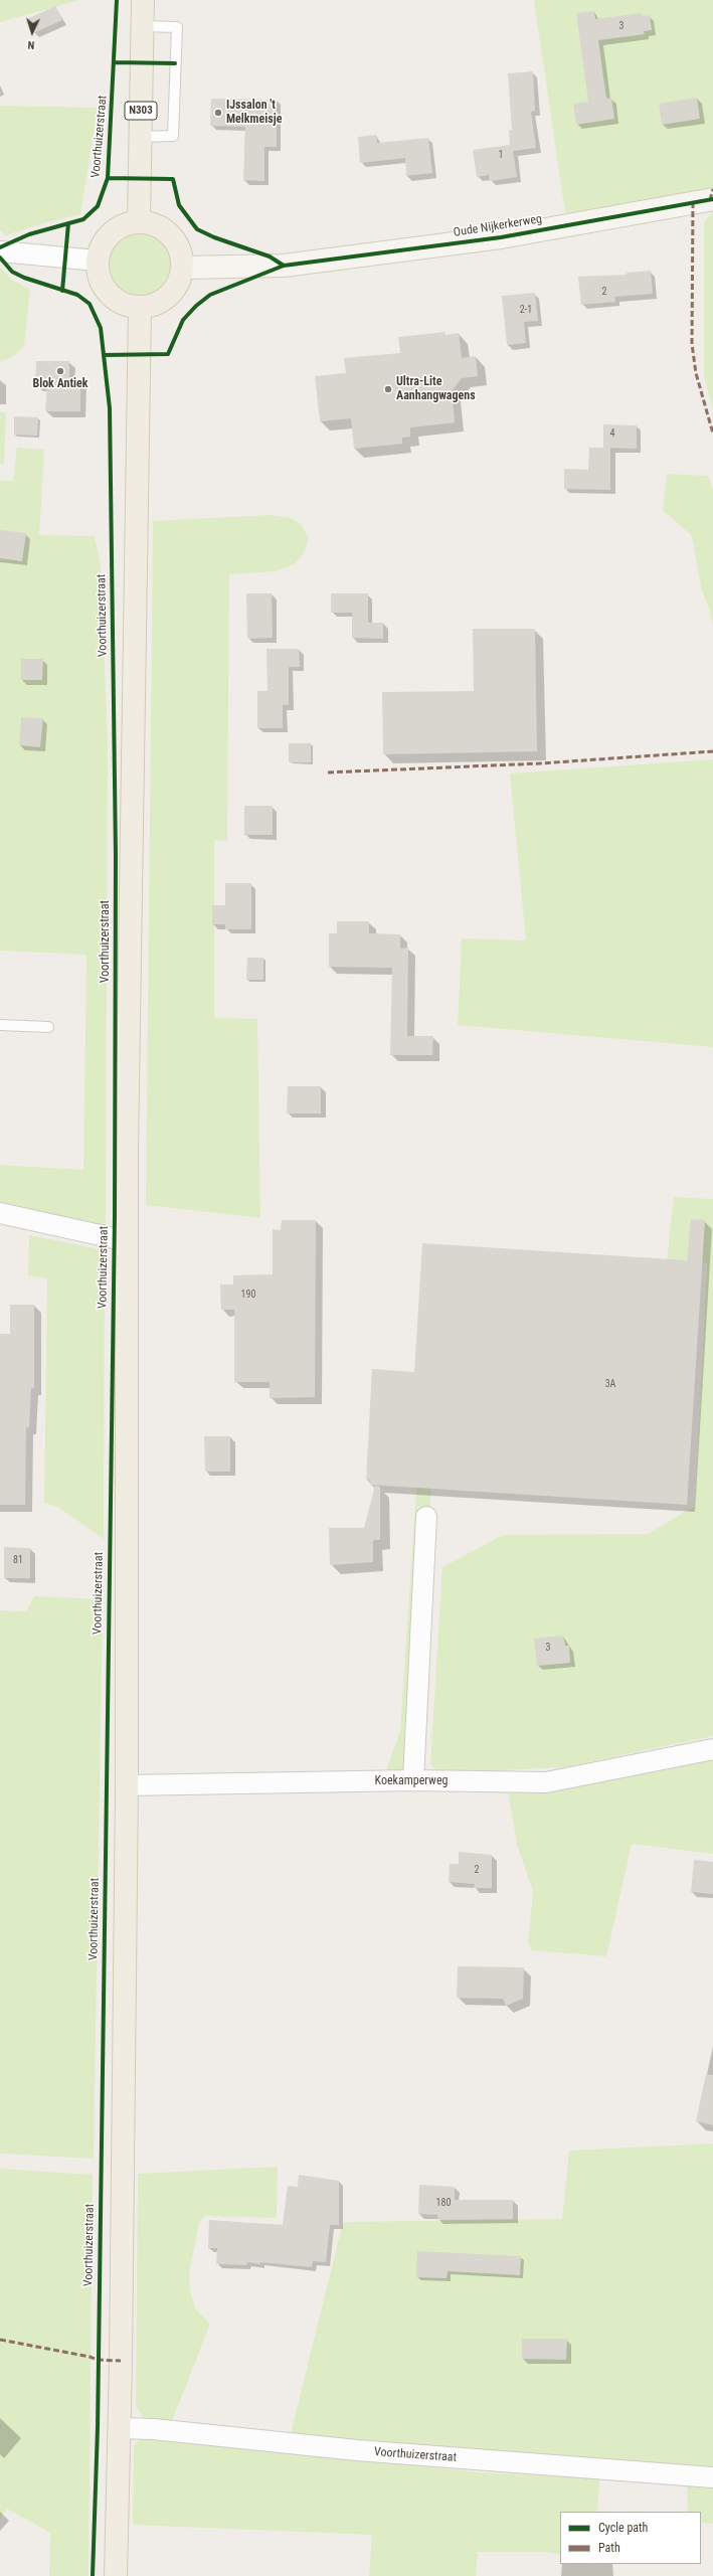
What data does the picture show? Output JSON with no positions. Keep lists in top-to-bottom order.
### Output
{
  "streets": {
    "main road": ["N303", "Voorthuizerstraat"],
    "street": ["Oude Nijkerkerweg", "Koekamperweg"]
  },
  "crossings": [
    ["N303", "Voorthuizerstraat"],
    ["N303", "Oude Nijkerkerweg"],
    ["Voorthuizerstraat", "Oude Nijkerkerweg"],
    ["Voorthuizerstraat", "Koekamperweg"]
  ],
  "places": ["IJssalon 't Melkmeisje", "Blok Antiek", "Ultra-Lite Aanhangwagens"],
  "house_numbers": [
    "3",
    "1",
    "2",
    "2-1",
    "4",
    "190",
    "3A",
    "81",
    "3",
    "2",
    "180"
  ],
  "legend": ["Cycle path", "Path"],
  "north": "bottom"
}
